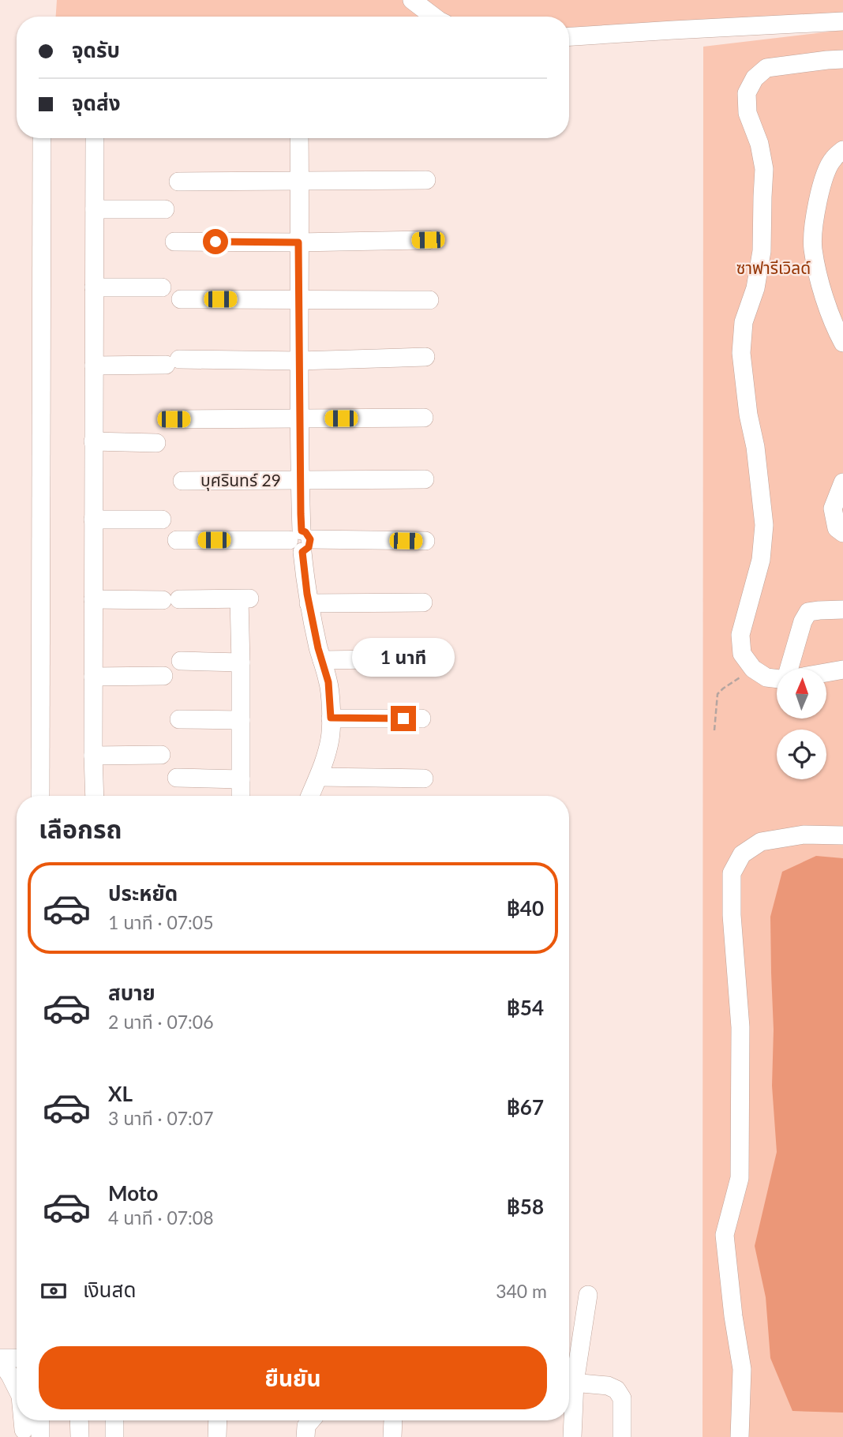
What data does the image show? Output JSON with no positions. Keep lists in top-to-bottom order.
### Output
{
  "streets": {
    "street": ["บุศรินทร์ 29"]
  },
  "parks": ["ซาฟารีเวิลด์"],
  "north": "top",
  "page": {
    "banner": ["จุดรับ", "จุดส่ง"],
    "bubble": "1 นาที",
    "heading": "เลือกรถ",
    "list": [
      {
        "name": "ประหยัด",
        "note": "1 นาที · 07:05",
        "value": "฿40"
      },
      {
        "name": "สบาย",
        "note": "2 นาที · 07:06",
        "value": "฿54"
      },
      {
        "name": "XL",
        "note": "3 นาที · 07:07",
        "value": "฿67"
      },
      {
        "name": "Moto",
        "note": "4 นาที · 07:08",
        "value": "฿58"
      }
    ],
    "pay": ["เงินสด", "340 m"],
    "buttons": "ยืนยัน"
  }
}
